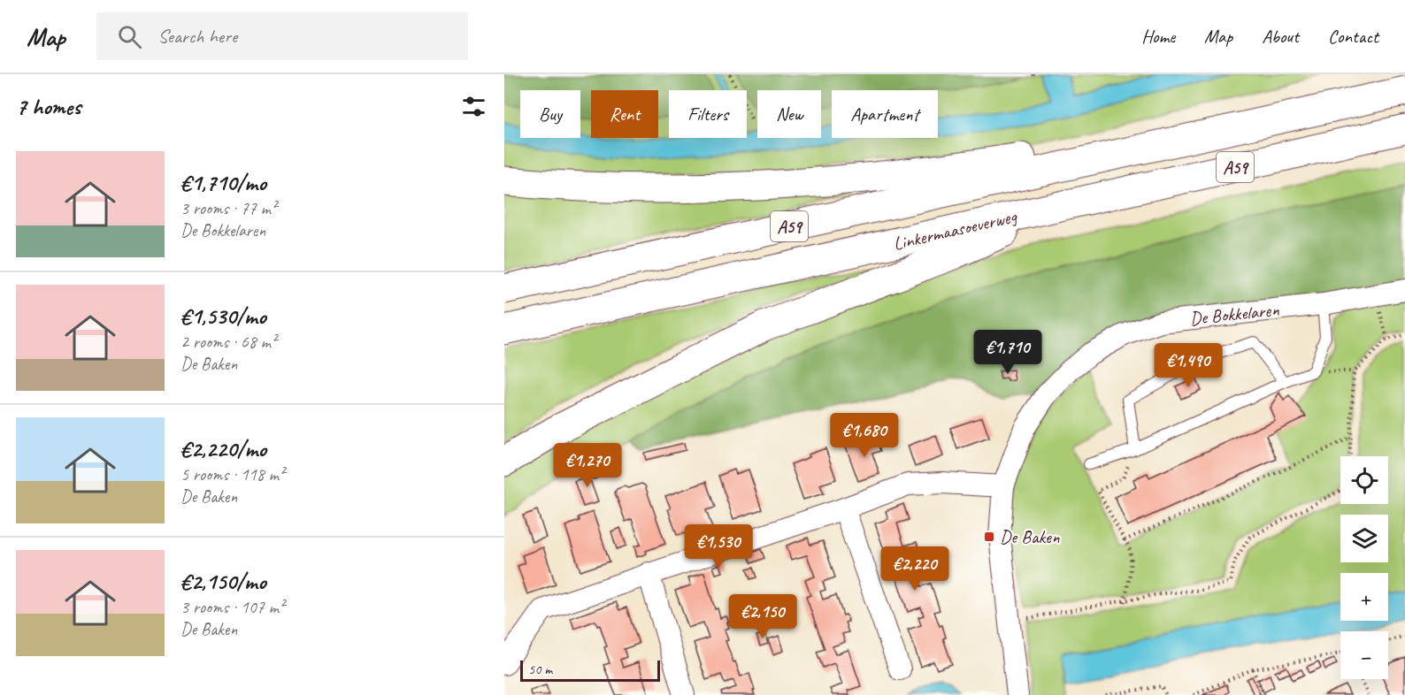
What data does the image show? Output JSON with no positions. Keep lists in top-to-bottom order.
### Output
{
  "streets": {
    "highway": ["A59", "Linkermaasoeverweg"],
    "street": ["De Bokkelaren"]
  },
  "crossings": [
    ["A59", "Linkermaasoeverweg"]
  ],
  "places": {
    "transit": ["De Baken"]
  },
  "scale_bar": "50 m",
  "page": {
    "header": "Map",
    "search": "Search here",
    "nav": [
      "Home",
      "Map",
      "About",
      "Contact"
    ],
    "heading": "7 homes",
    "chip": [
      "Buy",
      "Rent",
      "Filters",
      "New",
      "Apartment"
    ],
    "list": [
      {
        "name": "€1,710/mo",
        "note": "3 rooms · 77 m² · De Bokkelaren"
      },
      {
        "name": "€1,530/mo",
        "note": "2 rooms · 68 m² · De Baken"
      },
      {
        "name": "€2,220/mo",
        "note": "5 rooms · 118 m² · De Baken"
      },
      {
        "name": "€2,150/mo",
        "note": "3 rooms · 107 m² · De Baken"
      }
    ],
    "price": [
      "€1,710",
      "€1,490",
      "€1,680",
      "€1,270",
      "€1,530",
      "€2,220",
      "€2,150"
    ],
    "map_buttons": ["+", "−"],
    "scale": "50 m"
  }
}
